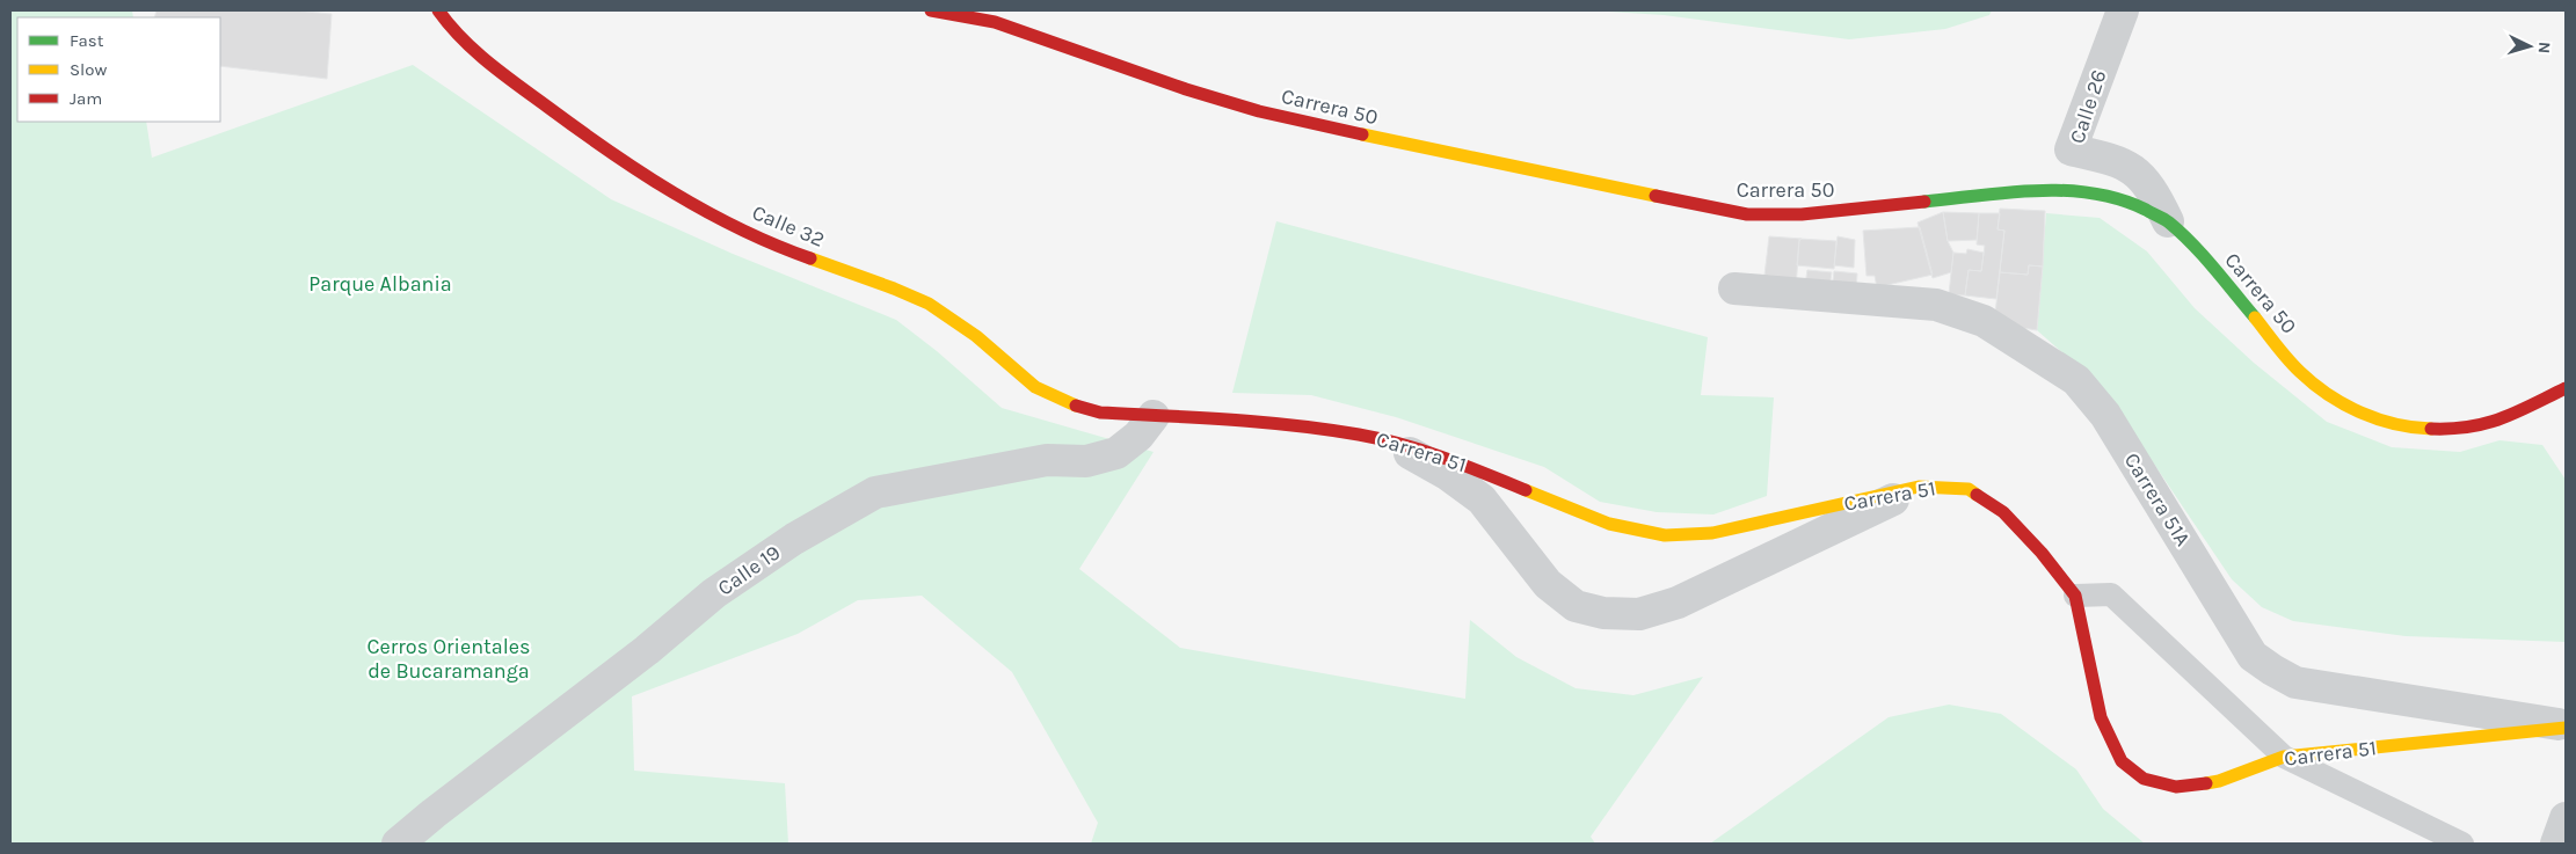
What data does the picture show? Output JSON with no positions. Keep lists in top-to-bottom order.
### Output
{
  "streets": {
    "street": [
      "Carrera 50",
      "Calle 26",
      "Calle 32",
      "Carrera 51",
      "Carrera 51A",
      "Calle 19"
    ]
  },
  "crossings": [
    ["Carrera 50", "Calle 26"],
    ["Calle 32", "Carrera 51"],
    ["Calle 32", "Calle 19"],
    ["Carrera 51", "Carrera 51A"],
    ["Carrera 51", "Calle 19"]
  ],
  "parks": ["Parque Albania", "Cerros Orientales de Bucaramanga"],
  "legend": ["Fast", "Slow", "Jam"],
  "north": "right"
}
